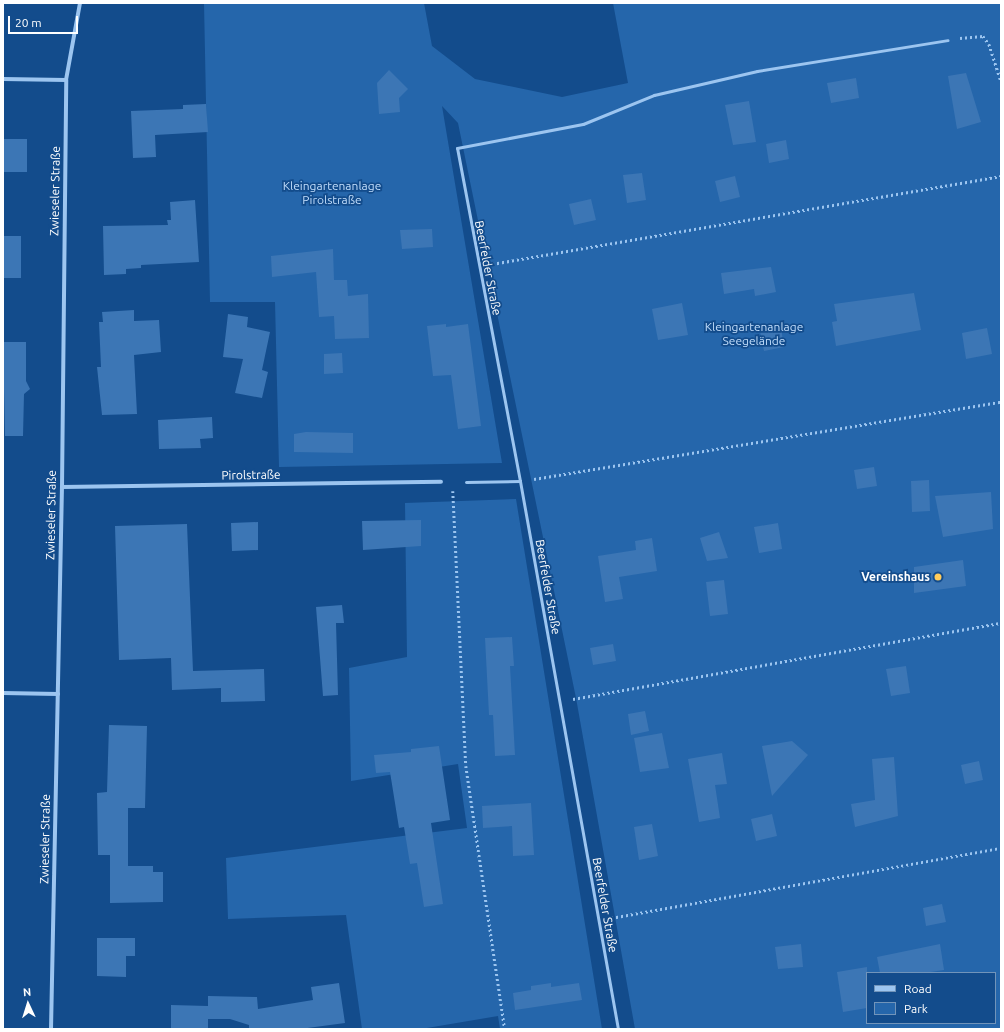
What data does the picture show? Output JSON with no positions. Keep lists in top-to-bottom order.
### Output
{
  "streets": {
    "street": ["Zwieseler Straße", "Pirolstraße"],
    "lane": ["Beerfelder Straße"]
  },
  "crossings": [
    ["Zwieseler Straße", "Pirolstraße"]
  ],
  "parks": ["Kleingartenanlage Pirolstraße", "Kleingartenanlage Seegelände"],
  "places": ["Vereinshaus"],
  "legend": ["Road", "Park"],
  "scale_bar": "20 m",
  "north": "top"
}
